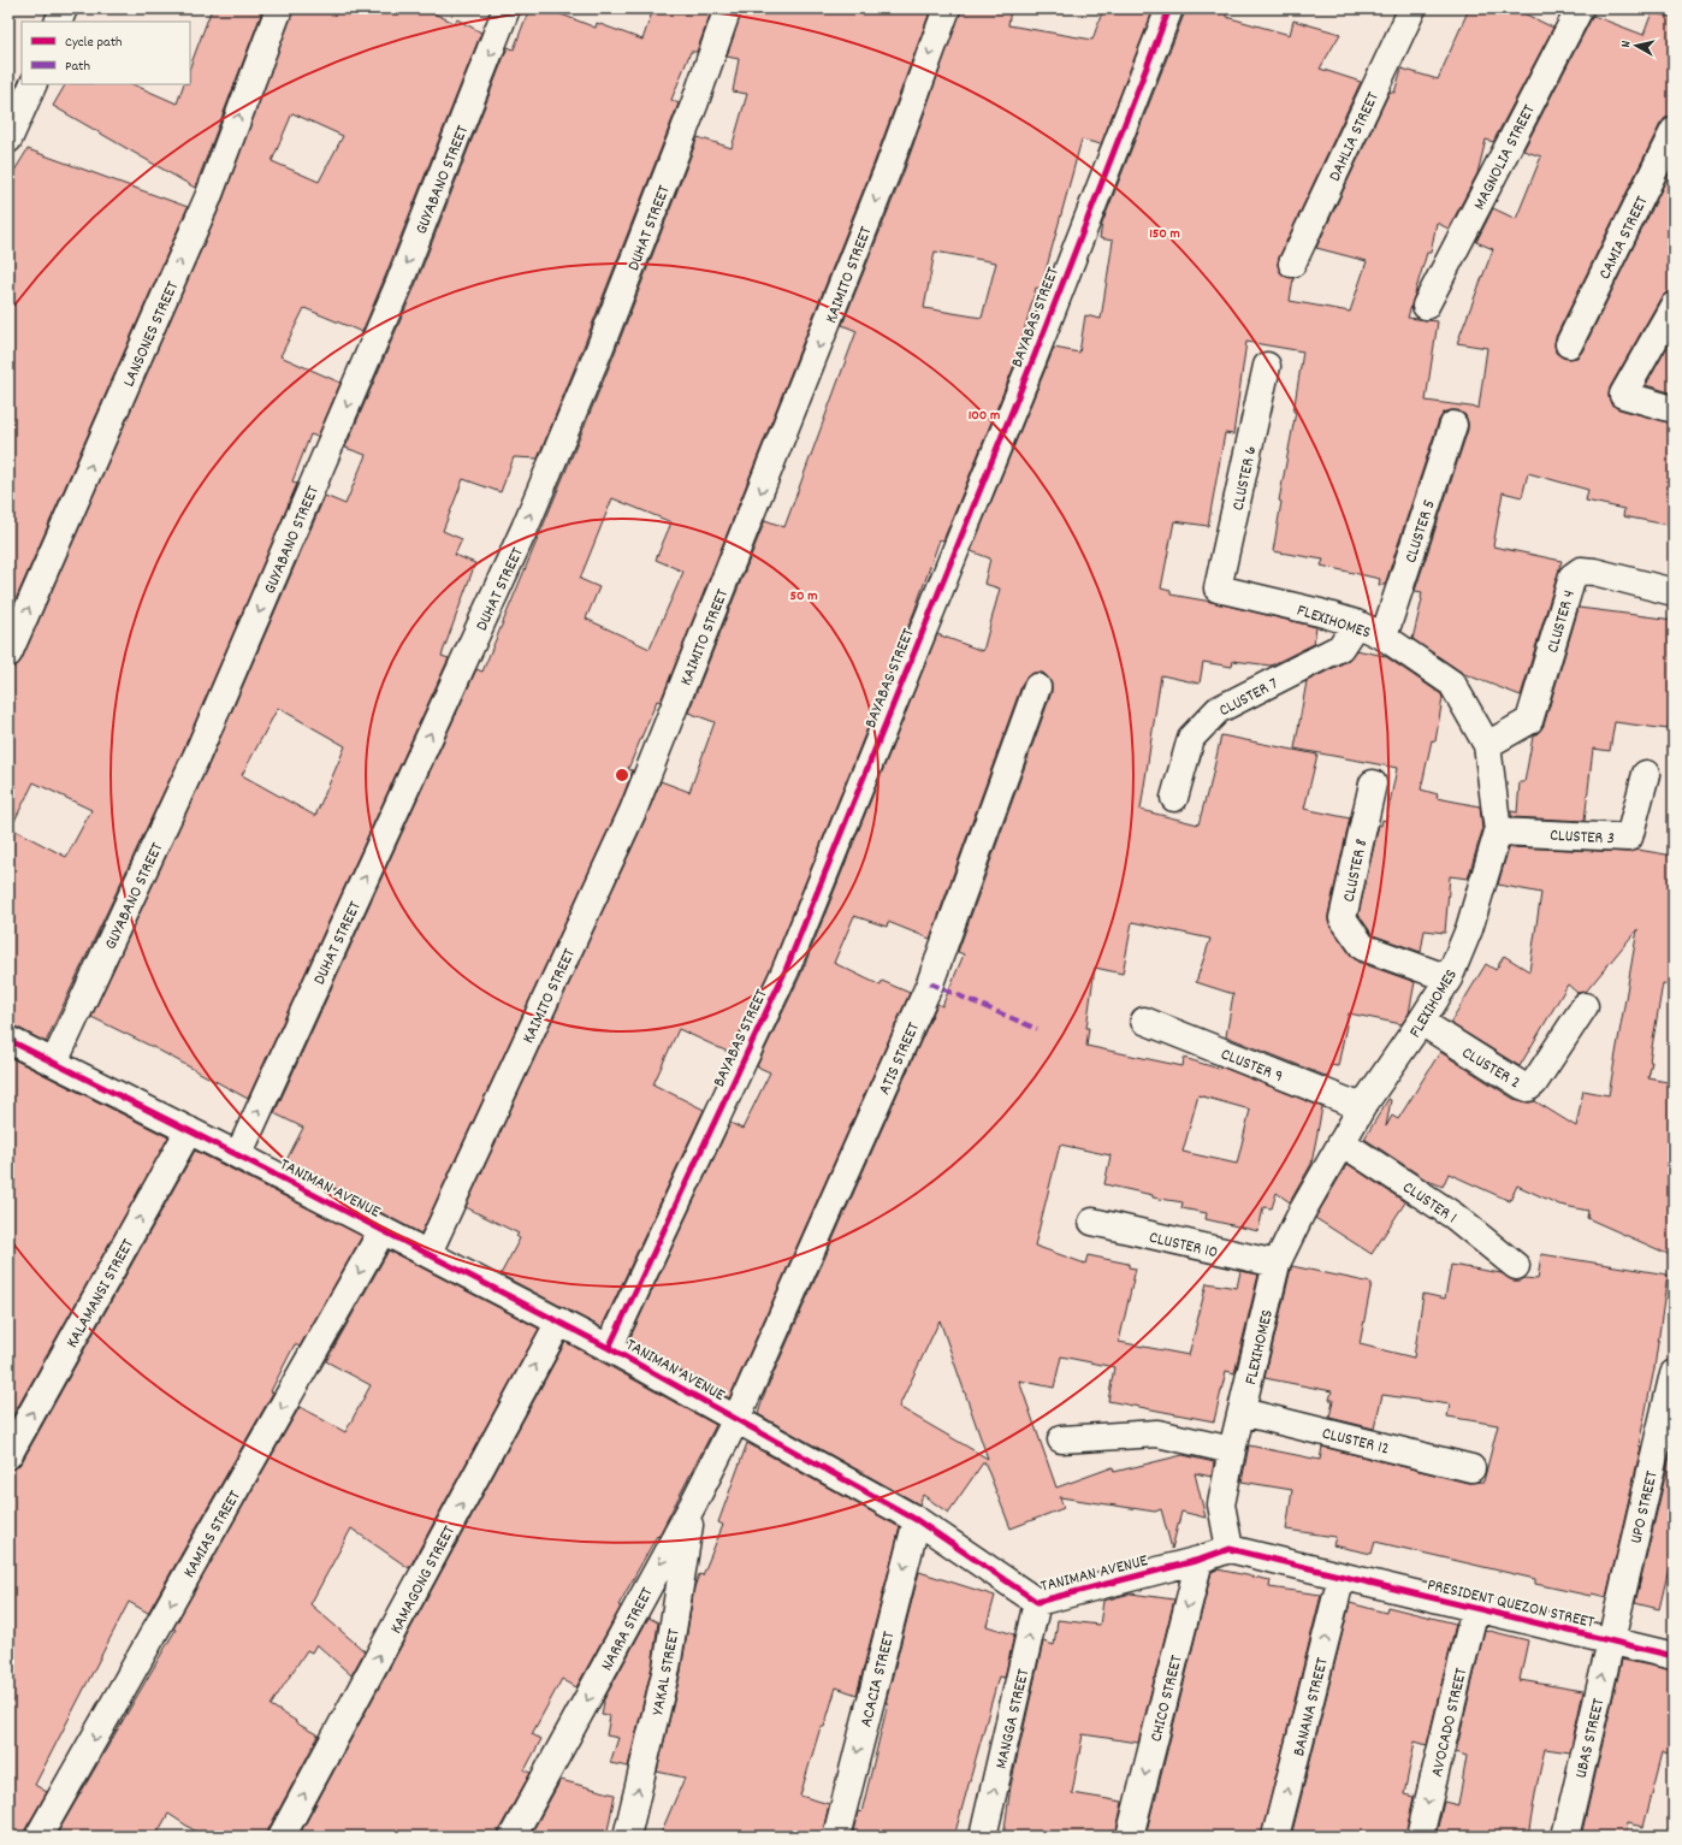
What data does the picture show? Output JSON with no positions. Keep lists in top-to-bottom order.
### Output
{
  "streets": {
    "street": [
      "DAHLIA STREET",
      "MAGNOLIA STREET",
      "GUYABANO STREET",
      "DUHAT STREET",
      "CAMIA STREET",
      "KAIMITO STREET",
      "BAYABAS STREET",
      "LANSONES STREET",
      "CLUSTER 6",
      "CLUSTER 5",
      "FLEXIHOMES",
      "CLUSTER 4",
      "CLUSTER 7",
      "CLUSTER 3",
      "CLUSTER 8",
      "ATIS STREET",
      "CLUSTER 9",
      "CLUSTER 2",
      "TANIMAN AVENUE",
      "CLUSTER 1",
      "CLUSTER 10",
      "KALAMANSI STREET",
      "CLUSTER 12",
      "UPO STREET",
      "KAMIAS STREET",
      "KAMAGONG STREET",
      "PRESIDENT QUEZON STREET",
      "NARRA STREET",
      "YAKAL STREET",
      "ACACIA STREET",
      "CHICO STREET",
      "BANANA STREET",
      "MANGGA STREET",
      "AVOCADO STREET",
      "UBAS STREET"
    ]
  },
  "crossings": [
    ["GUYABANO STREET", "TANIMAN AVENUE"],
    ["DUHAT STREET", "TANIMAN AVENUE"],
    ["KAIMITO STREET", "TANIMAN AVENUE"],
    ["BAYABAS STREET", "TANIMAN AVENUE"],
    ["CLUSTER 6", "FLEXIHOMES"],
    ["CLUSTER 5", "FLEXIHOMES"],
    ["FLEXIHOMES", "CLUSTER 4"],
    ["FLEXIHOMES", "CLUSTER 7"],
    ["FLEXIHOMES", "CLUSTER 3"],
    ["FLEXIHOMES", "CLUSTER 8"],
    ["FLEXIHOMES", "CLUSTER 9"],
    ["FLEXIHOMES", "CLUSTER 2"],
    ["FLEXIHOMES", "TANIMAN AVENUE"],
    ["FLEXIHOMES", "CLUSTER 1"],
    ["FLEXIHOMES", "CLUSTER 10"],
    ["FLEXIHOMES", "CLUSTER 12"],
    ["ATIS STREET", "TANIMAN AVENUE"],
    ["ATIS STREET", "NARRA STREET"],
    ["TANIMAN AVENUE", "KALAMANSI STREET"],
    ["TANIMAN AVENUE", "KAMIAS STREET"],
    ["TANIMAN AVENUE", "KAMAGONG STREET"],
    ["TANIMAN AVENUE", "NARRA STREET"],
    ["TANIMAN AVENUE", "ACACIA STREET"],
    ["TANIMAN AVENUE", "CHICO STREET"],
    ["TANIMAN AVENUE", "MANGGA STREET"],
    ["UPO STREET", "PRESIDENT QUEZON STREET"],
    ["UPO STREET", "UBAS STREET"],
    ["PRESIDENT QUEZON STREET", "BANANA STREET"],
    ["PRESIDENT QUEZON STREET", "AVOCADO STREET"],
    ["PRESIDENT QUEZON STREET", "UBAS STREET"],
    ["NARRA STREET", "YAKAL STREET"]
  ],
  "one_way": [
    "GUYABANO STREET",
    "DUHAT STREET",
    "KAIMITO STREET",
    "LANSONES STREET",
    "KALAMANSI STREET",
    "KAMIAS STREET",
    "KAMAGONG STREET",
    "NARRA STREET",
    "YAKAL STREET",
    "ACACIA STREET",
    "CHICO STREET",
    "BANANA STREET",
    "MANGGA STREET",
    "AVOCADO STREET",
    "UBAS STREET"
  ],
  "legend": ["Cycle path", "Path"],
  "north": "left",
  "rings": ["150 m", "100 m", "50 m"]
}
